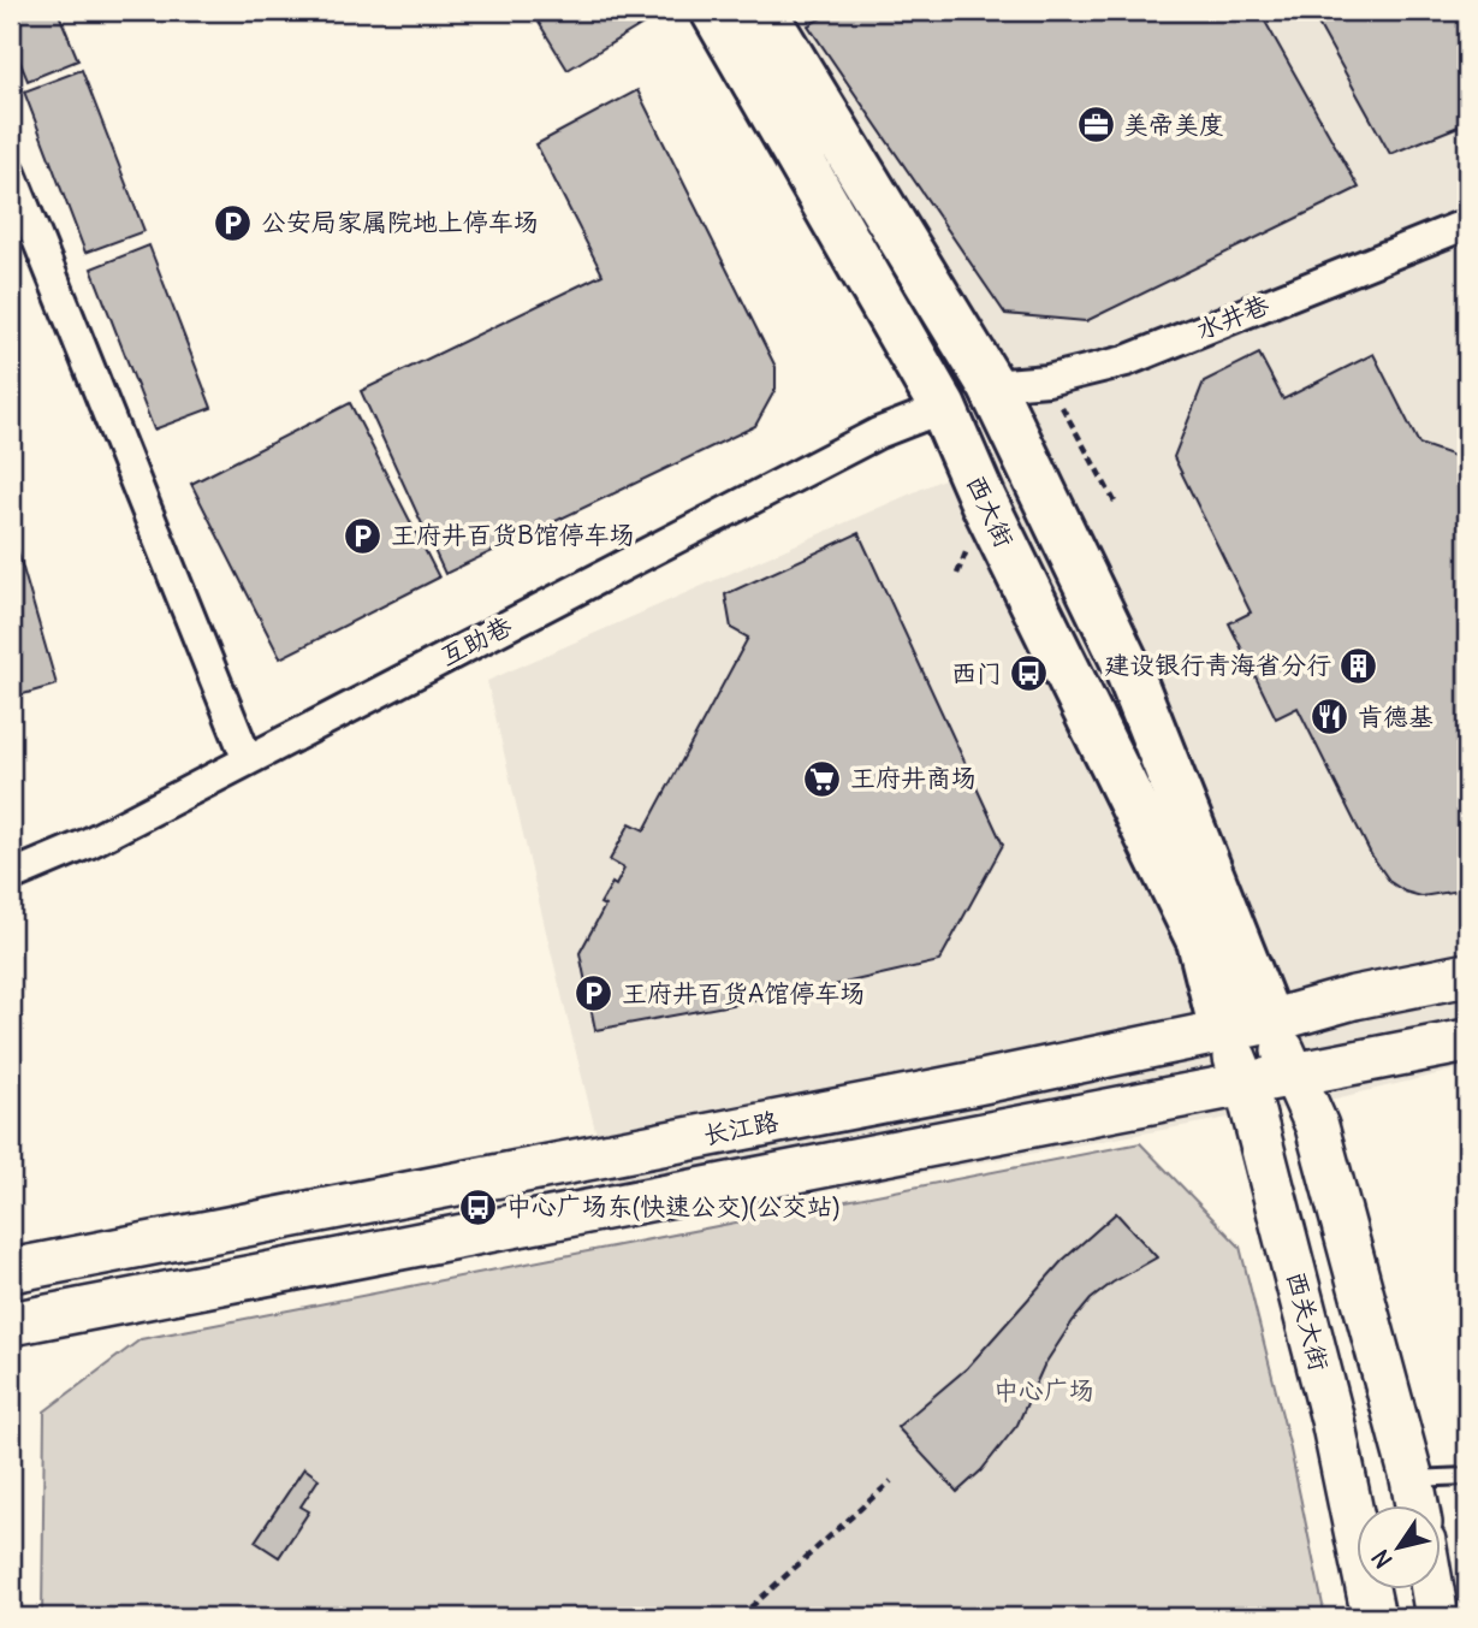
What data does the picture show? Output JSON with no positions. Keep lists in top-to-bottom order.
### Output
{
  "streets": {
    "main road": ["西大街", "长江路", "西关大街"],
    "street": ["水井巷", "互助巷"]
  },
  "crossings": [
    ["西大街", "互助巷"],
    ["西大街", "长江路"],
    ["西大街", "西关大街"],
    ["长江路", "西关大街"]
  ],
  "parks": ["中心广场"],
  "places": {
    "office": ["美帝美度"],
    "parking": ["公安局家属院地上停车场", "王府井百货B馆停车场", "王府井百货A馆停车场"],
    "building": ["建设银行青海省分行"],
    "bus stop": ["西门", "中心广场东(快速公交)(公交站)"],
    "restaurant": ["肯德基"],
    "supermarket": ["王府井商场"]
  },
  "north": "bottom left"
}
